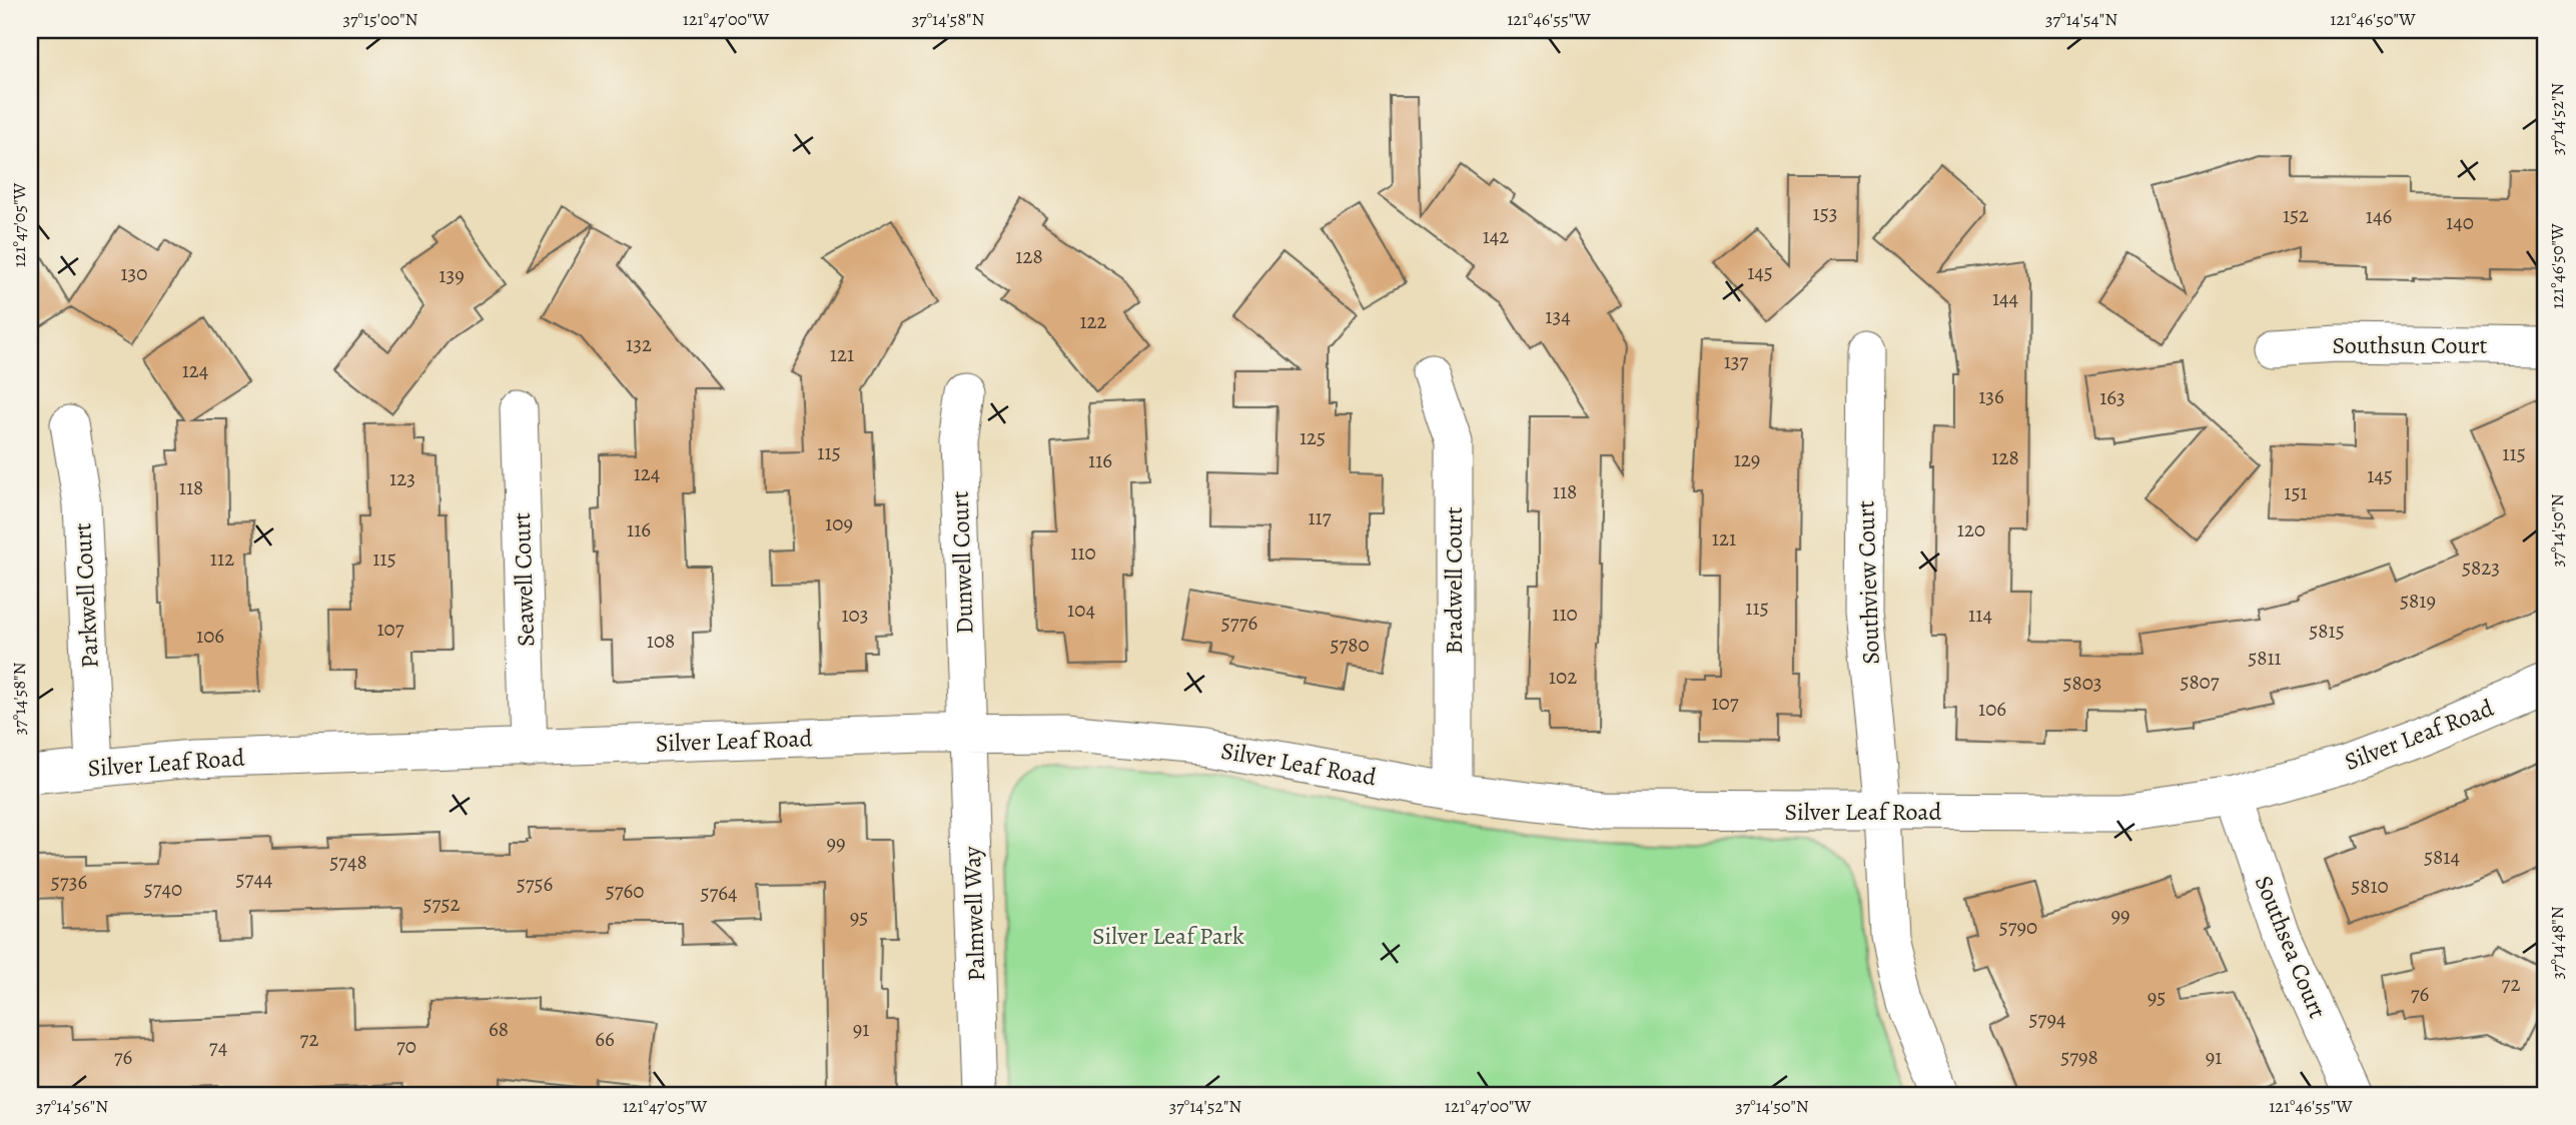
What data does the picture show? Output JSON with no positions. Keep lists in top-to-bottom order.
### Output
{
  "streets": {
    "street": [
      "Southsun Court",
      "Dunwell Court",
      "Seawell Court",
      "Bradwell Court",
      "Southview Court",
      "Parkwell Court",
      "Silver Leaf Road",
      "Palmwell Way",
      "Southsea Court"
    ]
  },
  "crossings": [
    ["Dunwell Court", "Silver Leaf Road"],
    ["Dunwell Court", "Palmwell Way"],
    ["Seawell Court", "Silver Leaf Road"],
    ["Bradwell Court", "Silver Leaf Road"],
    ["Southview Court", "Silver Leaf Road"],
    ["Parkwell Court", "Silver Leaf Road"],
    ["Silver Leaf Road", "Palmwell Way"],
    ["Silver Leaf Road", "Southsea Court"]
  ],
  "parks": ["Silver Leaf Park"],
  "house_numbers": [
    "153",
    "152",
    "146",
    "140",
    "142",
    "128",
    "145",
    "130",
    "139",
    "144",
    "134",
    "122",
    "132",
    "121",
    "137",
    "124",
    "136",
    "163",
    "125",
    "115",
    "115",
    "128",
    "129",
    "116",
    "124",
    "145",
    "123",
    "118",
    "118",
    "151",
    "117",
    "109",
    "116",
    "120",
    "121",
    "110",
    "112",
    "115",
    "5823",
    "5819",
    "115",
    "104",
    "110",
    "103",
    "114",
    "5776",
    "107",
    "5815",
    "106",
    "108",
    "5780",
    "5811",
    "102",
    "5807",
    "5803",
    "107",
    "106",
    "99",
    "5814",
    "5748",
    "5744",
    "5736",
    "5756",
    "5810",
    "5740",
    "5760",
    "5764",
    "5752",
    "99",
    "95",
    "5790",
    "72",
    "76",
    "95",
    "5794",
    "68",
    "91",
    "72",
    "66",
    "70",
    "74",
    "76",
    "5798",
    "91"
  ],
  "coordinates": [
    "37°15'00\"N",
    "121°47'00\"W",
    "37°14'58\"N",
    "121°46'55\"W",
    "37°14'54\"N",
    "121°46'50\"W",
    "37°14'52\"N",
    "121°47'05\"W",
    "37°14'50\"N",
    "37°14'48\"N",
    "37°14'56\"N"
  ]
}
